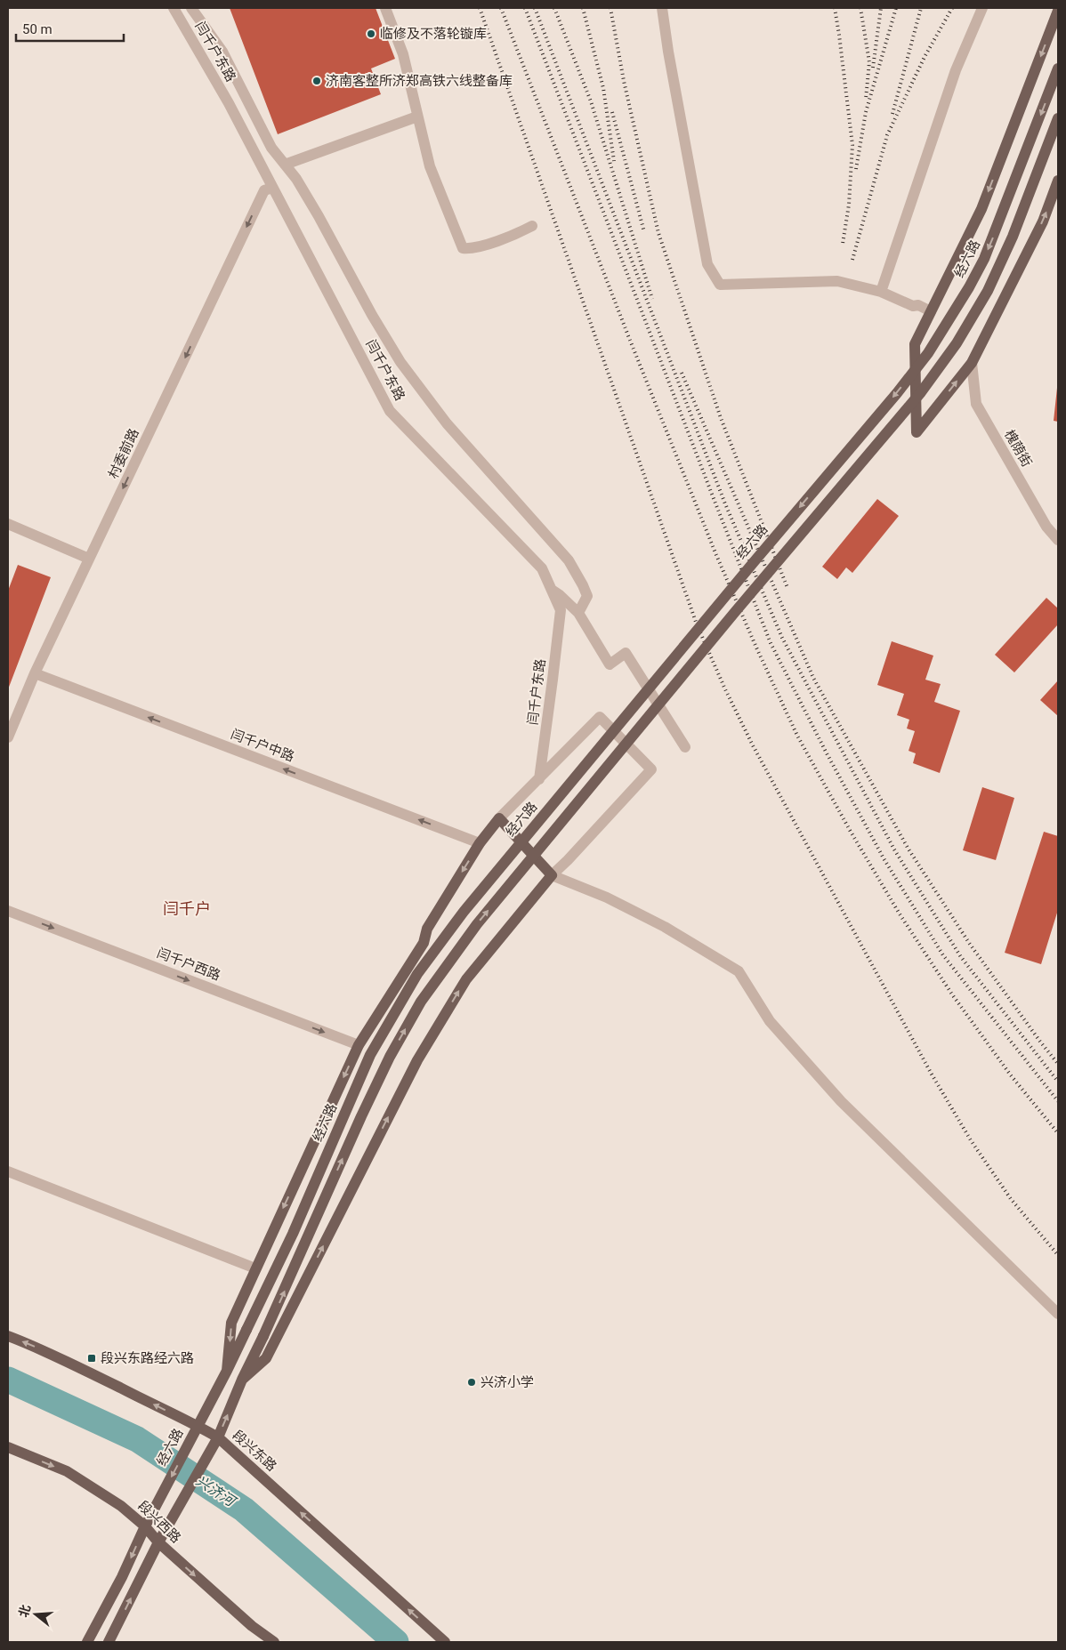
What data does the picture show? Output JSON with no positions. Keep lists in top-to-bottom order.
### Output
{
  "streets": {
    "main road": ["经六路", "段兴东路", "段兴西路"],
    "street": [
      "闫千户东路",
      "槐荫街",
      "村委前路",
      "闫千户中路",
      "闫千户西路"
    ]
  },
  "crossings": [
    ["闫千户东路", "村委前路"],
    ["经六路", "段兴东路"],
    ["经六路", "段兴西路"],
    ["村委前路", "闫千户中路"]
  ],
  "one_way": [
    "村委前路",
    "闫千户中路",
    "闫千户西路",
    "段兴东路",
    "段兴西路"
  ],
  "districts": ["闫千户"],
  "water": ["兴济河"],
  "places": {
    "other": ["临修及不落轮镟库", "济南客整所济郑高铁六线整备库", "兴济小学"],
    "transit": ["段兴东路经六路"]
  },
  "scale_bar": "50 m",
  "north": "left"
}
